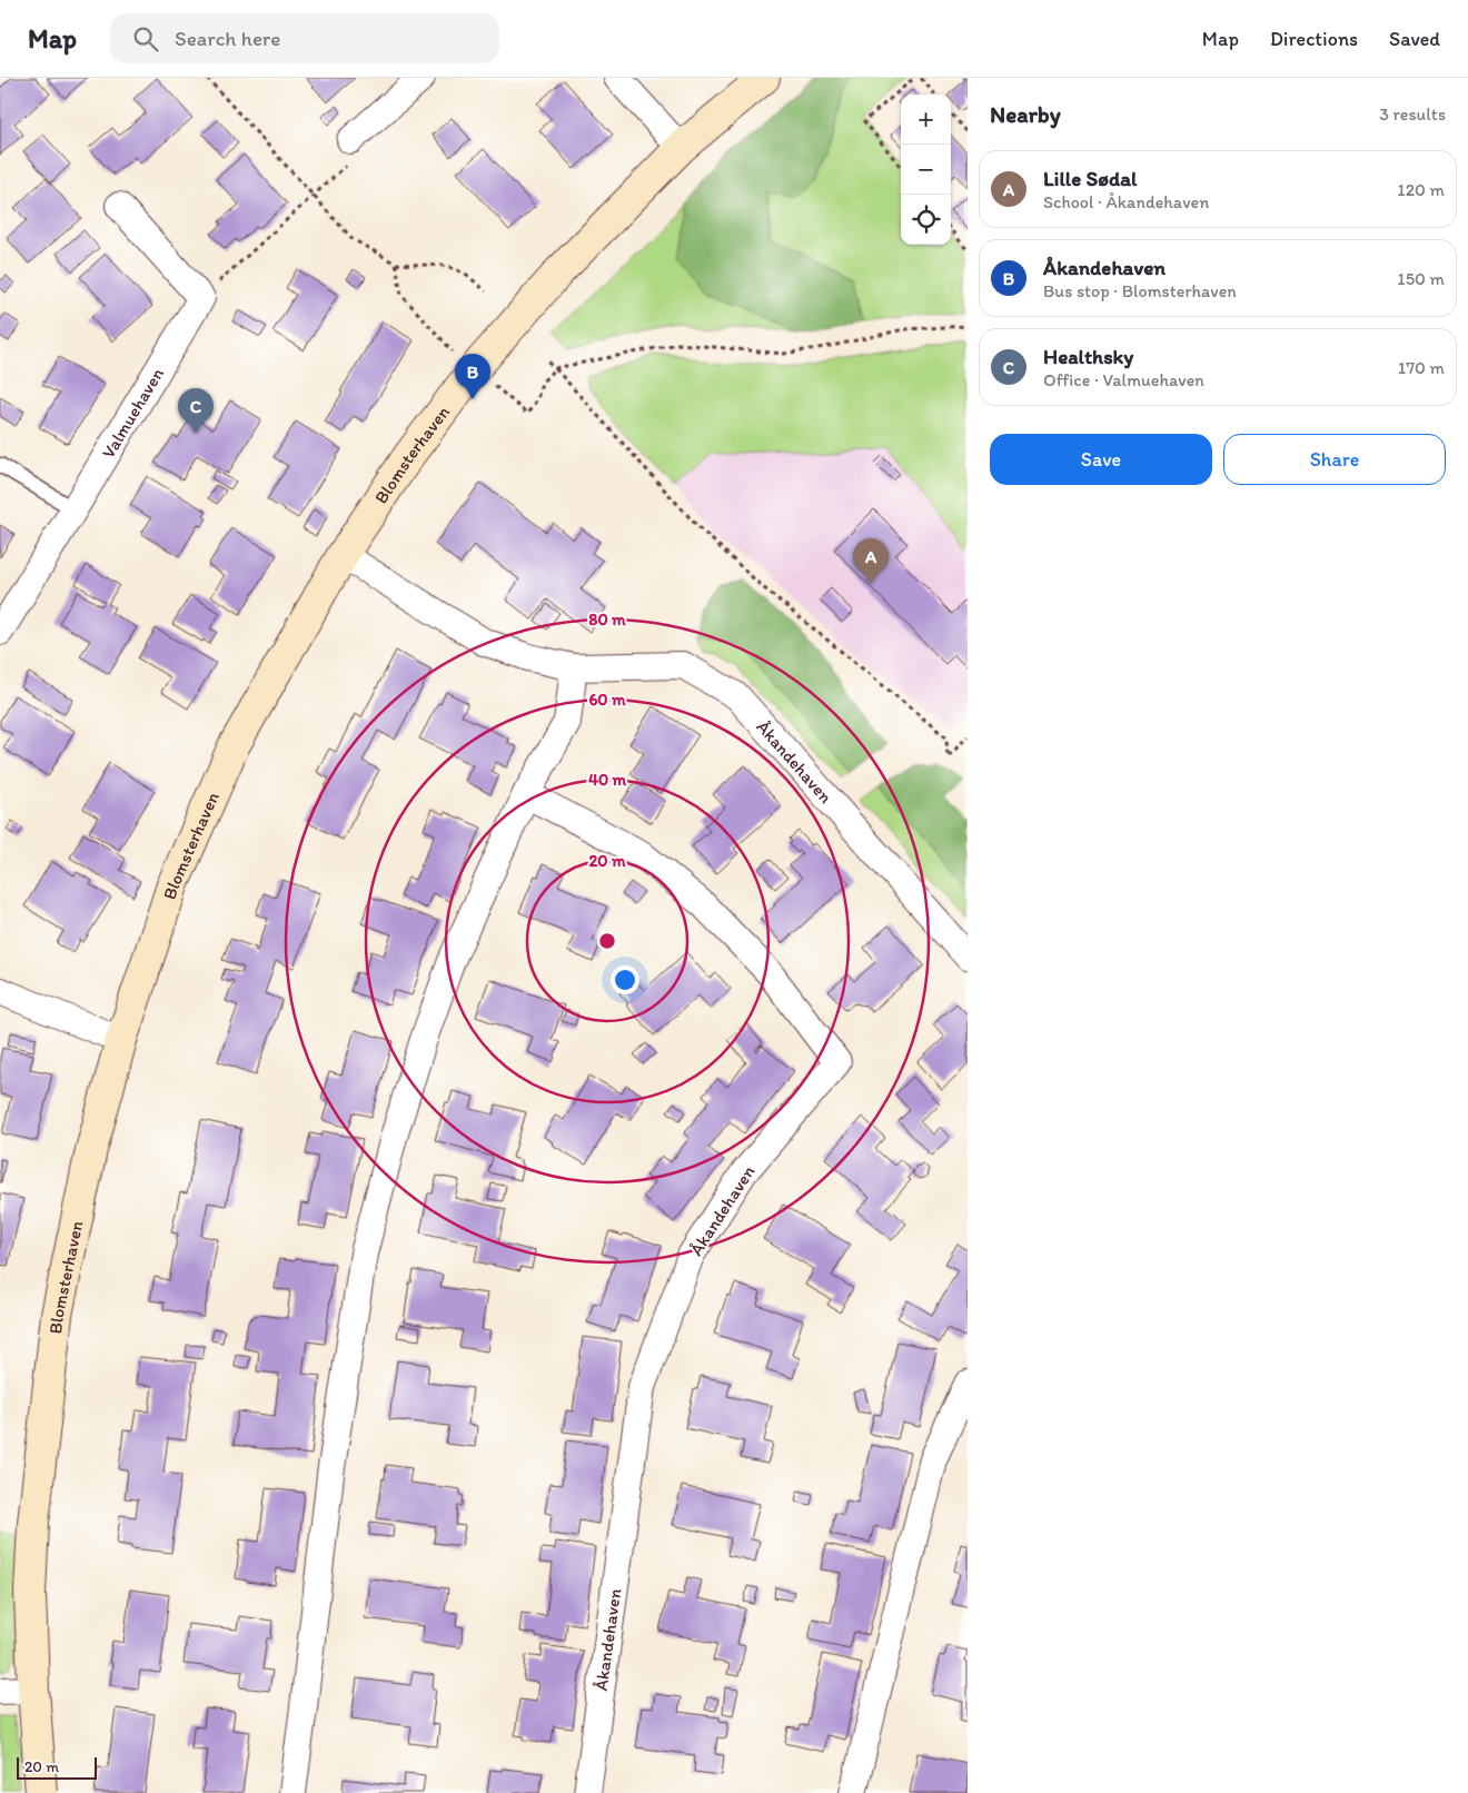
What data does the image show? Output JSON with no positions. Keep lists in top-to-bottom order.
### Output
{
  "streets": {
    "street": ["Valmuehaven", "Blomsterhaven", "Åkandehaven"]
  },
  "crossings": [
    ["Blomsterhaven", "Åkandehaven"]
  ],
  "scale_bar": "20 m",
  "page": {
    "header": "Map",
    "search": "Search here",
    "nav": ["Map", "Directions", "Saved"],
    "heading": ["Nearby", "3 results"],
    "map_buttons": ["+", "−"],
    "list": [
      {
        "mark": "A",
        "name": "Lille Sødal",
        "note": "School · Åkandehaven",
        "value": "120 m"
      },
      {
        "mark": "B",
        "name": "Åkandehaven",
        "note": "Bus stop · Blomsterhaven",
        "value": "150 m"
      },
      {
        "mark": "C",
        "name": "Healthsky",
        "note": "Office · Valmuehaven",
        "value": "170 m"
      }
    ],
    "pins": ["B", "C", "A"],
    "buttons": ["Save", "Share"],
    "scale": "20 m"
  },
  "rings": [
    "80 m",
    "60 m",
    "40 m",
    "20 m"
  ]
}
